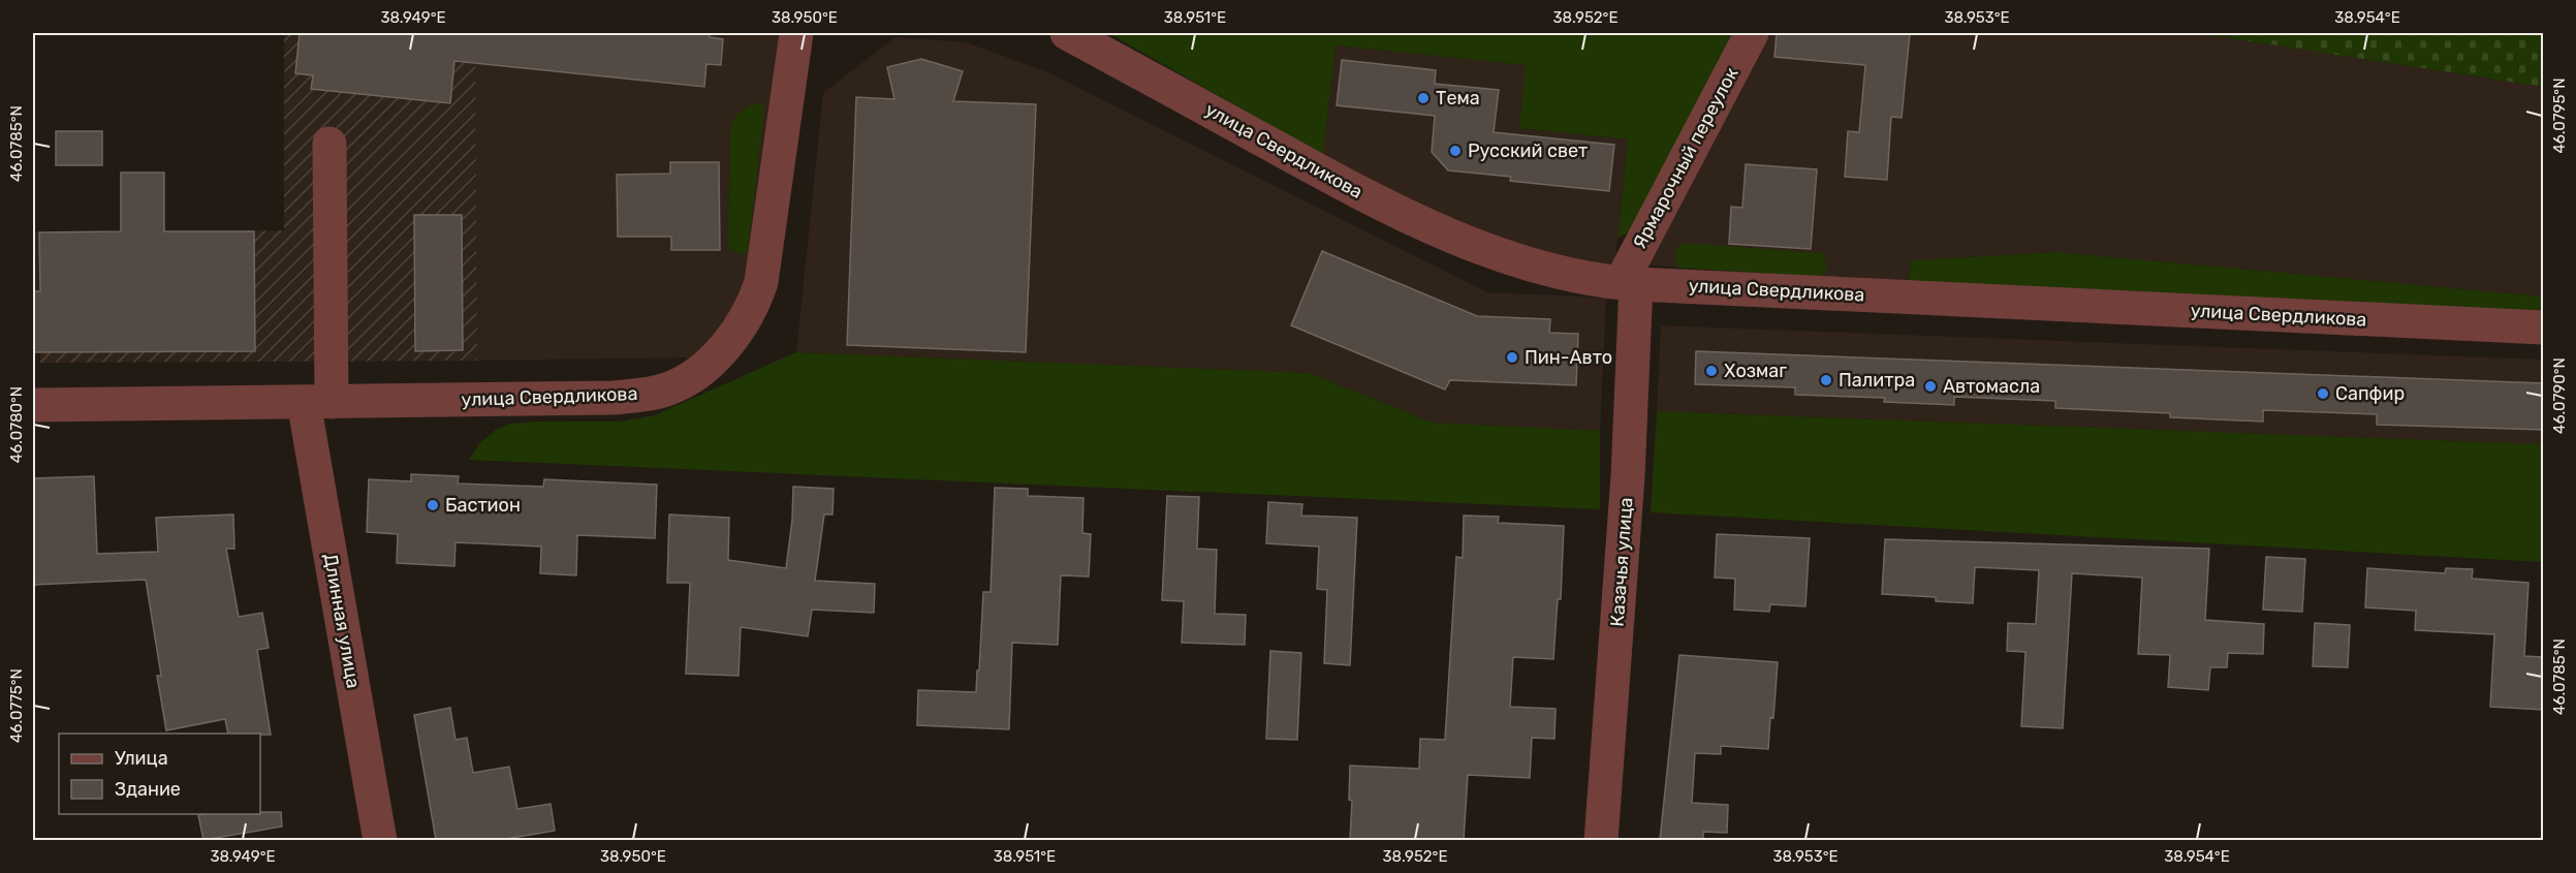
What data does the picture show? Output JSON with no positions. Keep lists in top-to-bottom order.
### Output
{
  "streets": {
    "street": [
      "улица Свердликова",
      "Ярмарочный переулок",
      "Казачья улица",
      "Длинная улица"
    ]
  },
  "crossings": [
    ["улица Свердликова", "Ярмарочный переулок"],
    ["улица Свердликова", "Казачья улица"],
    ["улица Свердликова", "Длинная улица"],
    ["Ярмарочный переулок", "Казачья улица"]
  ],
  "places": [
    "Тема",
    "Русский свет",
    "Пин-Авто",
    "Хозмаг",
    "Палитра",
    "Автомасла",
    "Сапфир",
    "Бастион"
  ],
  "legend": ["Улица", "Здание"],
  "coordinates": [
    "38.949°E",
    "38.950°E",
    "38.951°E",
    "38.952°E",
    "38.953°E",
    "38.954°E",
    "46.0795°N",
    "46.0785°N",
    "46.0790°N",
    "46.0780°N",
    "46.0775°N"
  ]
}
